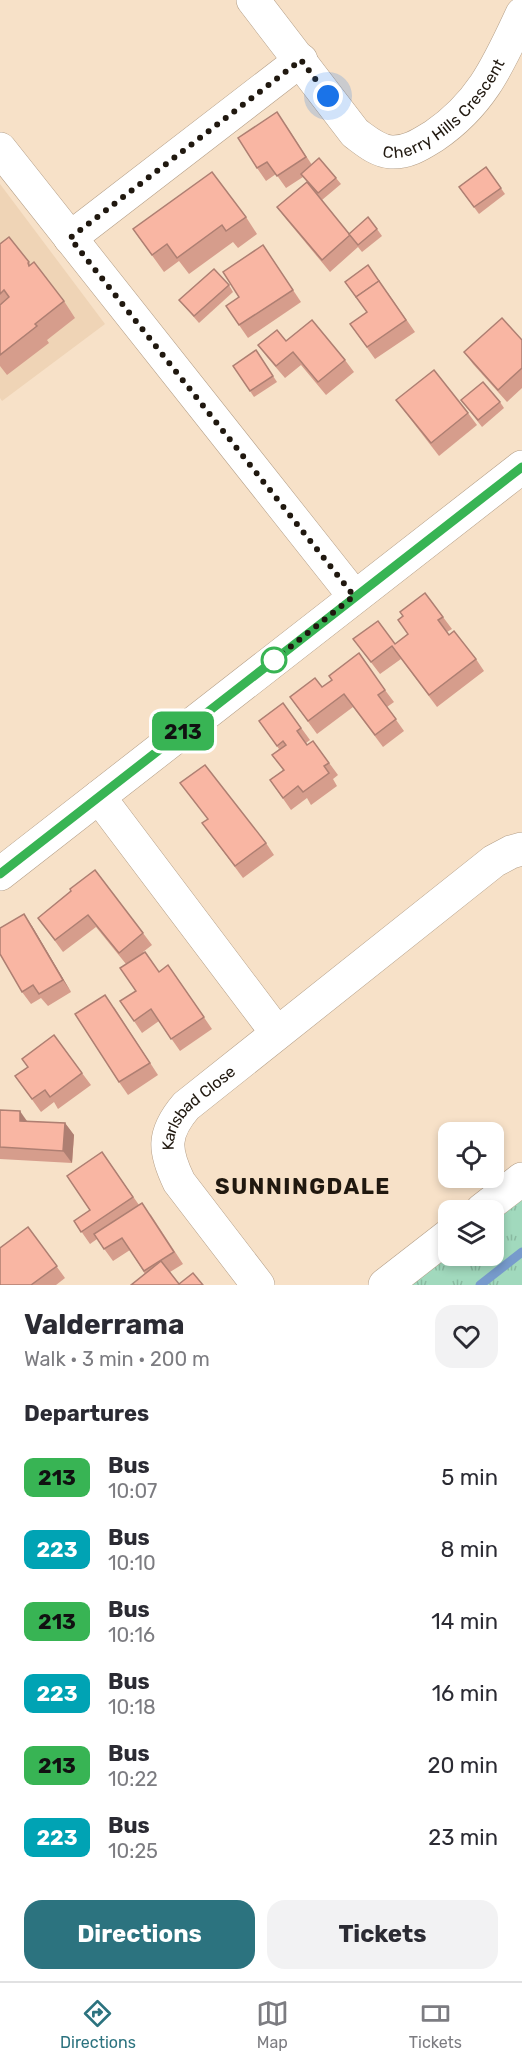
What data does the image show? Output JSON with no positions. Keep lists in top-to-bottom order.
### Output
{
  "streets": {
    "street": ["Cherry Hills Crescent", "Karlsbad Close"]
  },
  "districts": ["SUNNINGDALE"],
  "lines": ["bus line 213"],
  "page": {
    "on_map": "213",
    "heading": [
      ["Valderrama", "Walk · 3 min · 200 m"],
      "Departures"
    ],
    "list": [
      {
        "mark": "213",
        "name": "Bus",
        "note": "10:07",
        "value": "5 min"
      },
      {
        "mark": "223",
        "name": "Bus",
        "note": "10:10",
        "value": "8 min"
      },
      {
        "mark": "213",
        "name": "Bus",
        "note": "10:16",
        "value": "14 min"
      },
      {
        "mark": "223",
        "name": "Bus",
        "note": "10:18",
        "value": "16 min"
      },
      {
        "mark": "213",
        "name": "Bus",
        "note": "10:22",
        "value": "20 min"
      },
      {
        "mark": "223",
        "name": "Bus",
        "note": "10:25",
        "value": "23 min"
      }
    ],
    "buttons": ["Directions", "Tickets"],
    "tabs": ["Directions", "Map", "Tickets"]
  }
}
